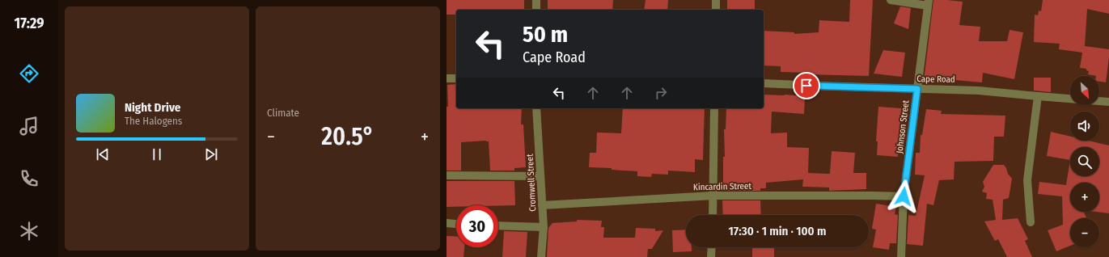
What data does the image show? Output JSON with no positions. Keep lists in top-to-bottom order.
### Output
{
  "streets": {
    "street": [
      "Cape Road",
      "Johnson Street",
      "Cromwell Street",
      "Kincardin Street"
    ]
  },
  "crossings": [
    ["Cape Road", "Johnson Street"],
    ["Johnson Street", "Kincardin Street"],
    ["Cromwell Street", "Kincardin Street"]
  ],
  "north": "bottom right",
  "page": {
    "tabs": "17:29",
    "tile": "Climate",
    "turn": ["50 m", "Cape Road"],
    "map_buttons": ["+", "−"],
    "song": ["Night Drive", "The Halogens"],
    "heat": ["−", "20.5°", "+"],
    "limit": "30",
    "trip": "17:30 · 1 min · 100 m"
  }
}
